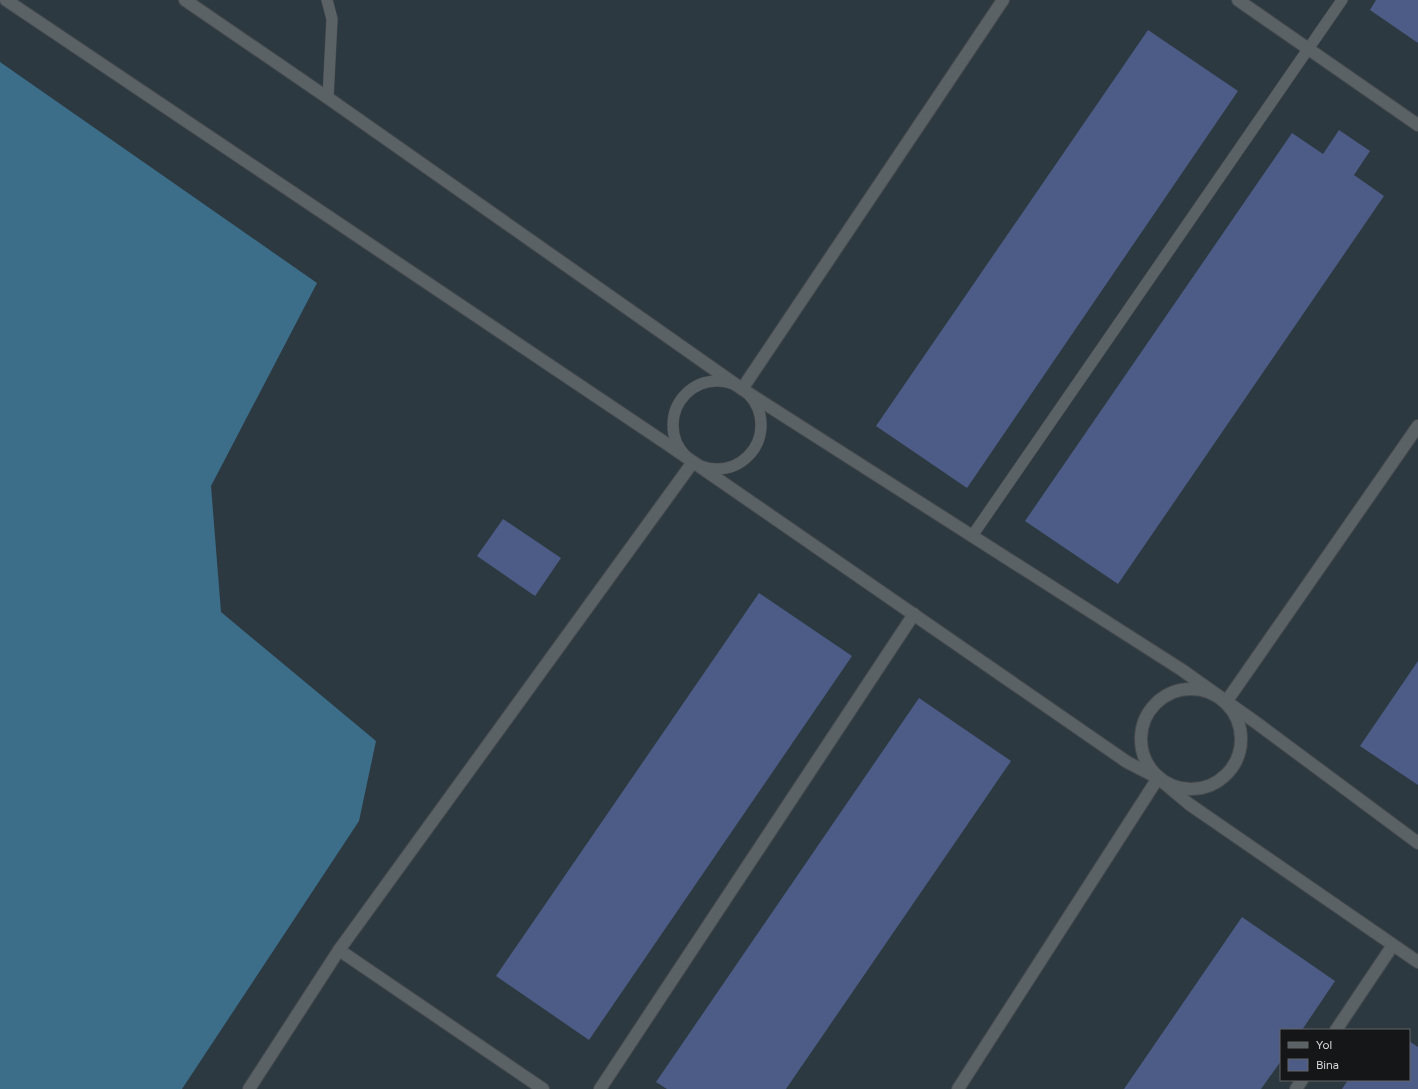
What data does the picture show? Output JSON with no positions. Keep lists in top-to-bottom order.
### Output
{
  "legend": ["Yol", "Bina"]
}
